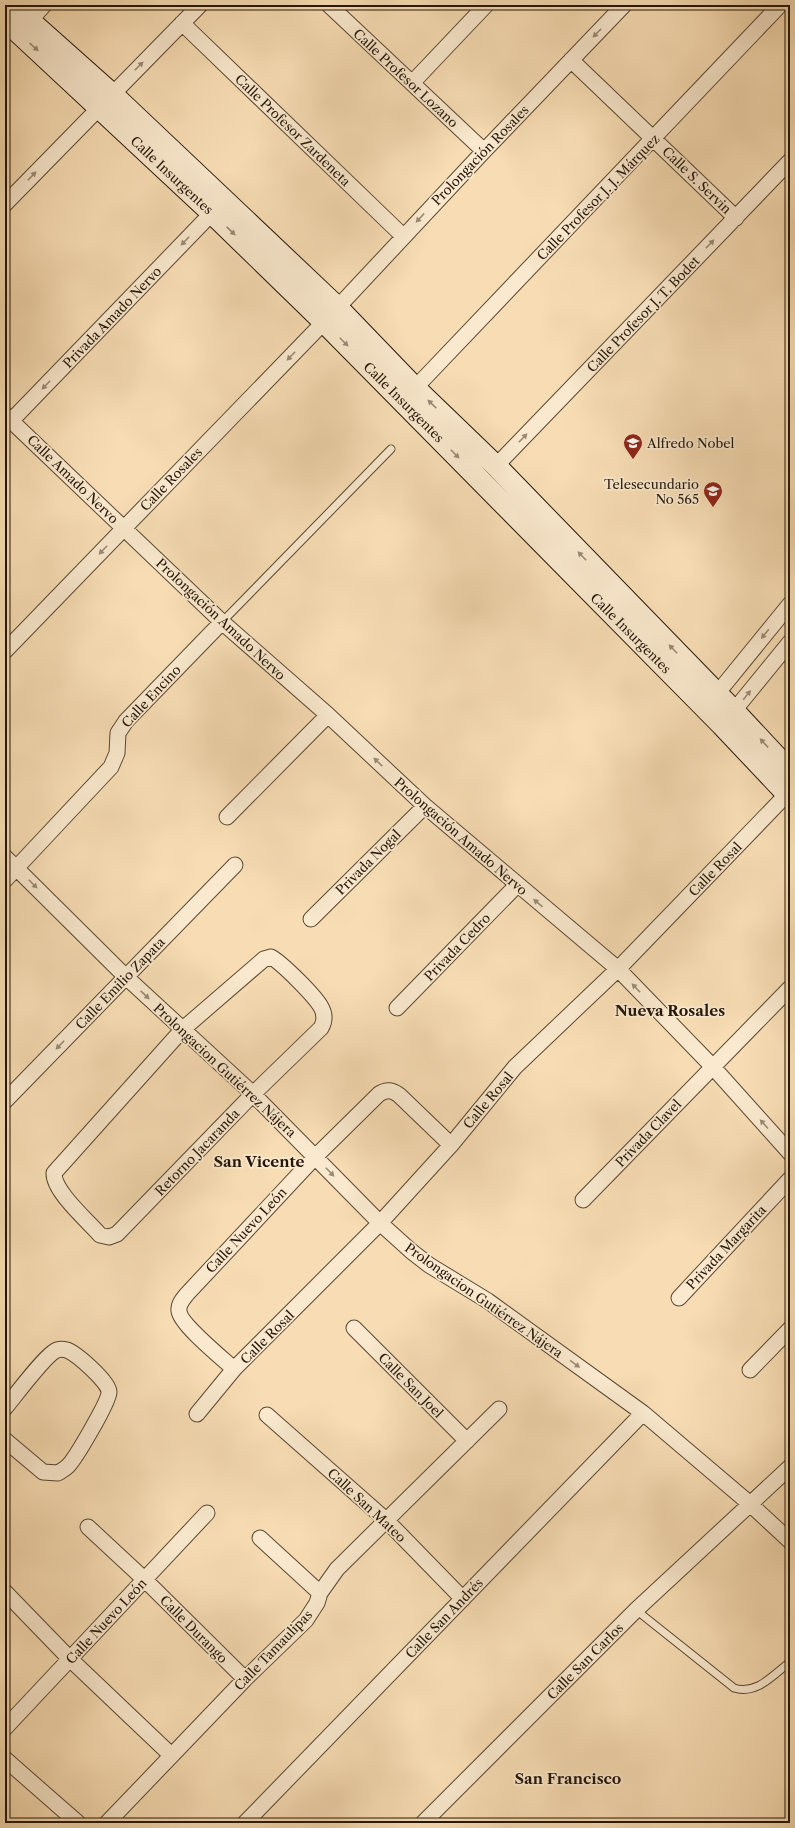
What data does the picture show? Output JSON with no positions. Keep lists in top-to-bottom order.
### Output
{
  "streets": {
    "main road": ["Calle Insurgentes"],
    "street": [
      "Calle Profesor Lozano",
      "Calle Profesor Zardeneta",
      "Prolongación Rosales",
      "Calle S. Servin",
      "Calle Profesor J. J. Márquez",
      "Calle Profesor J. T. Bodet",
      "Privada Amado Nervo",
      "Calle Amado Nervo",
      "Calle Rosales",
      "Prolongación Amado Nervo",
      "Calle Encino",
      "Privada Nogal",
      "Calle Rosal",
      "Privada Cedro",
      "Calle Emilio Zapata",
      "Prolongacion Gutiérrez Nájera",
      "Privada Clavel",
      "Retorno Jacaranda",
      "Calle Nuevo León",
      "Privada Margarita",
      "Calle San Joel",
      "Calle San Mateo",
      "Calle San Andrés",
      "Calle Durango",
      "Calle Tamaulipas",
      "Calle San Carlos"
    ]
  },
  "crossings": [
    ["Calle Profesor Lozano", "Prolongación Rosales"],
    ["Calle Profesor Zardeneta", "Prolongación Rosales"],
    ["Prolongación Rosales", "Calle Insurgentes"],
    ["Prolongación Rosales", "Calle S. Servin"],
    ["Prolongación Rosales", "Calle Rosales"],
    ["Calle Insurgentes", "Calle Profesor J. J. Márquez"],
    ["Calle Insurgentes", "Calle Profesor J. T. Bodet"],
    ["Calle Insurgentes", "Privada Amado Nervo"],
    ["Calle Insurgentes", "Calle Rosales"],
    ["Calle Insurgentes", "Calle Rosal"],
    ["Calle S. Servin", "Calle Profesor J. J. Márquez"],
    ["Calle S. Servin", "Calle Profesor J. T. Bodet"],
    ["Privada Amado Nervo", "Calle Amado Nervo"],
    ["Calle Amado Nervo", "Calle Rosales"],
    ["Calle Amado Nervo", "Prolongación Amado Nervo"],
    ["Calle Rosales", "Prolongación Amado Nervo"],
    ["Prolongación Amado Nervo", "Calle Encino"],
    ["Prolongación Amado Nervo", "Privada Nogal"],
    ["Prolongación Amado Nervo", "Calle Rosal"],
    ["Prolongación Amado Nervo", "Privada Cedro"],
    ["Prolongación Amado Nervo", "Privada Clavel"],
    ["Calle Encino", "Prolongacion Gutiérrez Nájera"],
    ["Calle Rosal", "Prolongacion Gutiérrez Nájera"],
    ["Calle Rosal", "Calle Nuevo León"],
    ["Calle Emilio Zapata", "Prolongacion Gutiérrez Nájera"],
    ["Prolongacion Gutiérrez Nájera", "Retorno Jacaranda"],
    ["Prolongacion Gutiérrez Nájera", "Calle Nuevo León"],
    ["Prolongacion Gutiérrez Nájera", "Calle San Andrés"],
    ["Prolongacion Gutiérrez Nájera", "Calle San Carlos"],
    ["Calle Nuevo León", "Calle Durango"],
    ["Calle San Joel", "Calle Tamaulipas"],
    ["Calle San Mateo", "Calle San Andrés"],
    ["Calle San Mateo", "Calle Tamaulipas"],
    ["Calle Durango", "Calle Tamaulipas"]
  ],
  "one_way": [
    "Prolongación Rosales",
    "Calle Profesor J. T. Bodet",
    "Privada Amado Nervo",
    "Calle Rosales",
    "Prolongación Amado Nervo",
    "Calle Emilio Zapata",
    "Prolongacion Gutiérrez Nájera"
  ],
  "districts": ["Nueva Rosales", "San Vicente", "San Francisco"],
  "places": {
    "school or university": ["Alfredo Nobel", "Telesecundario No 565"]
  }
}
